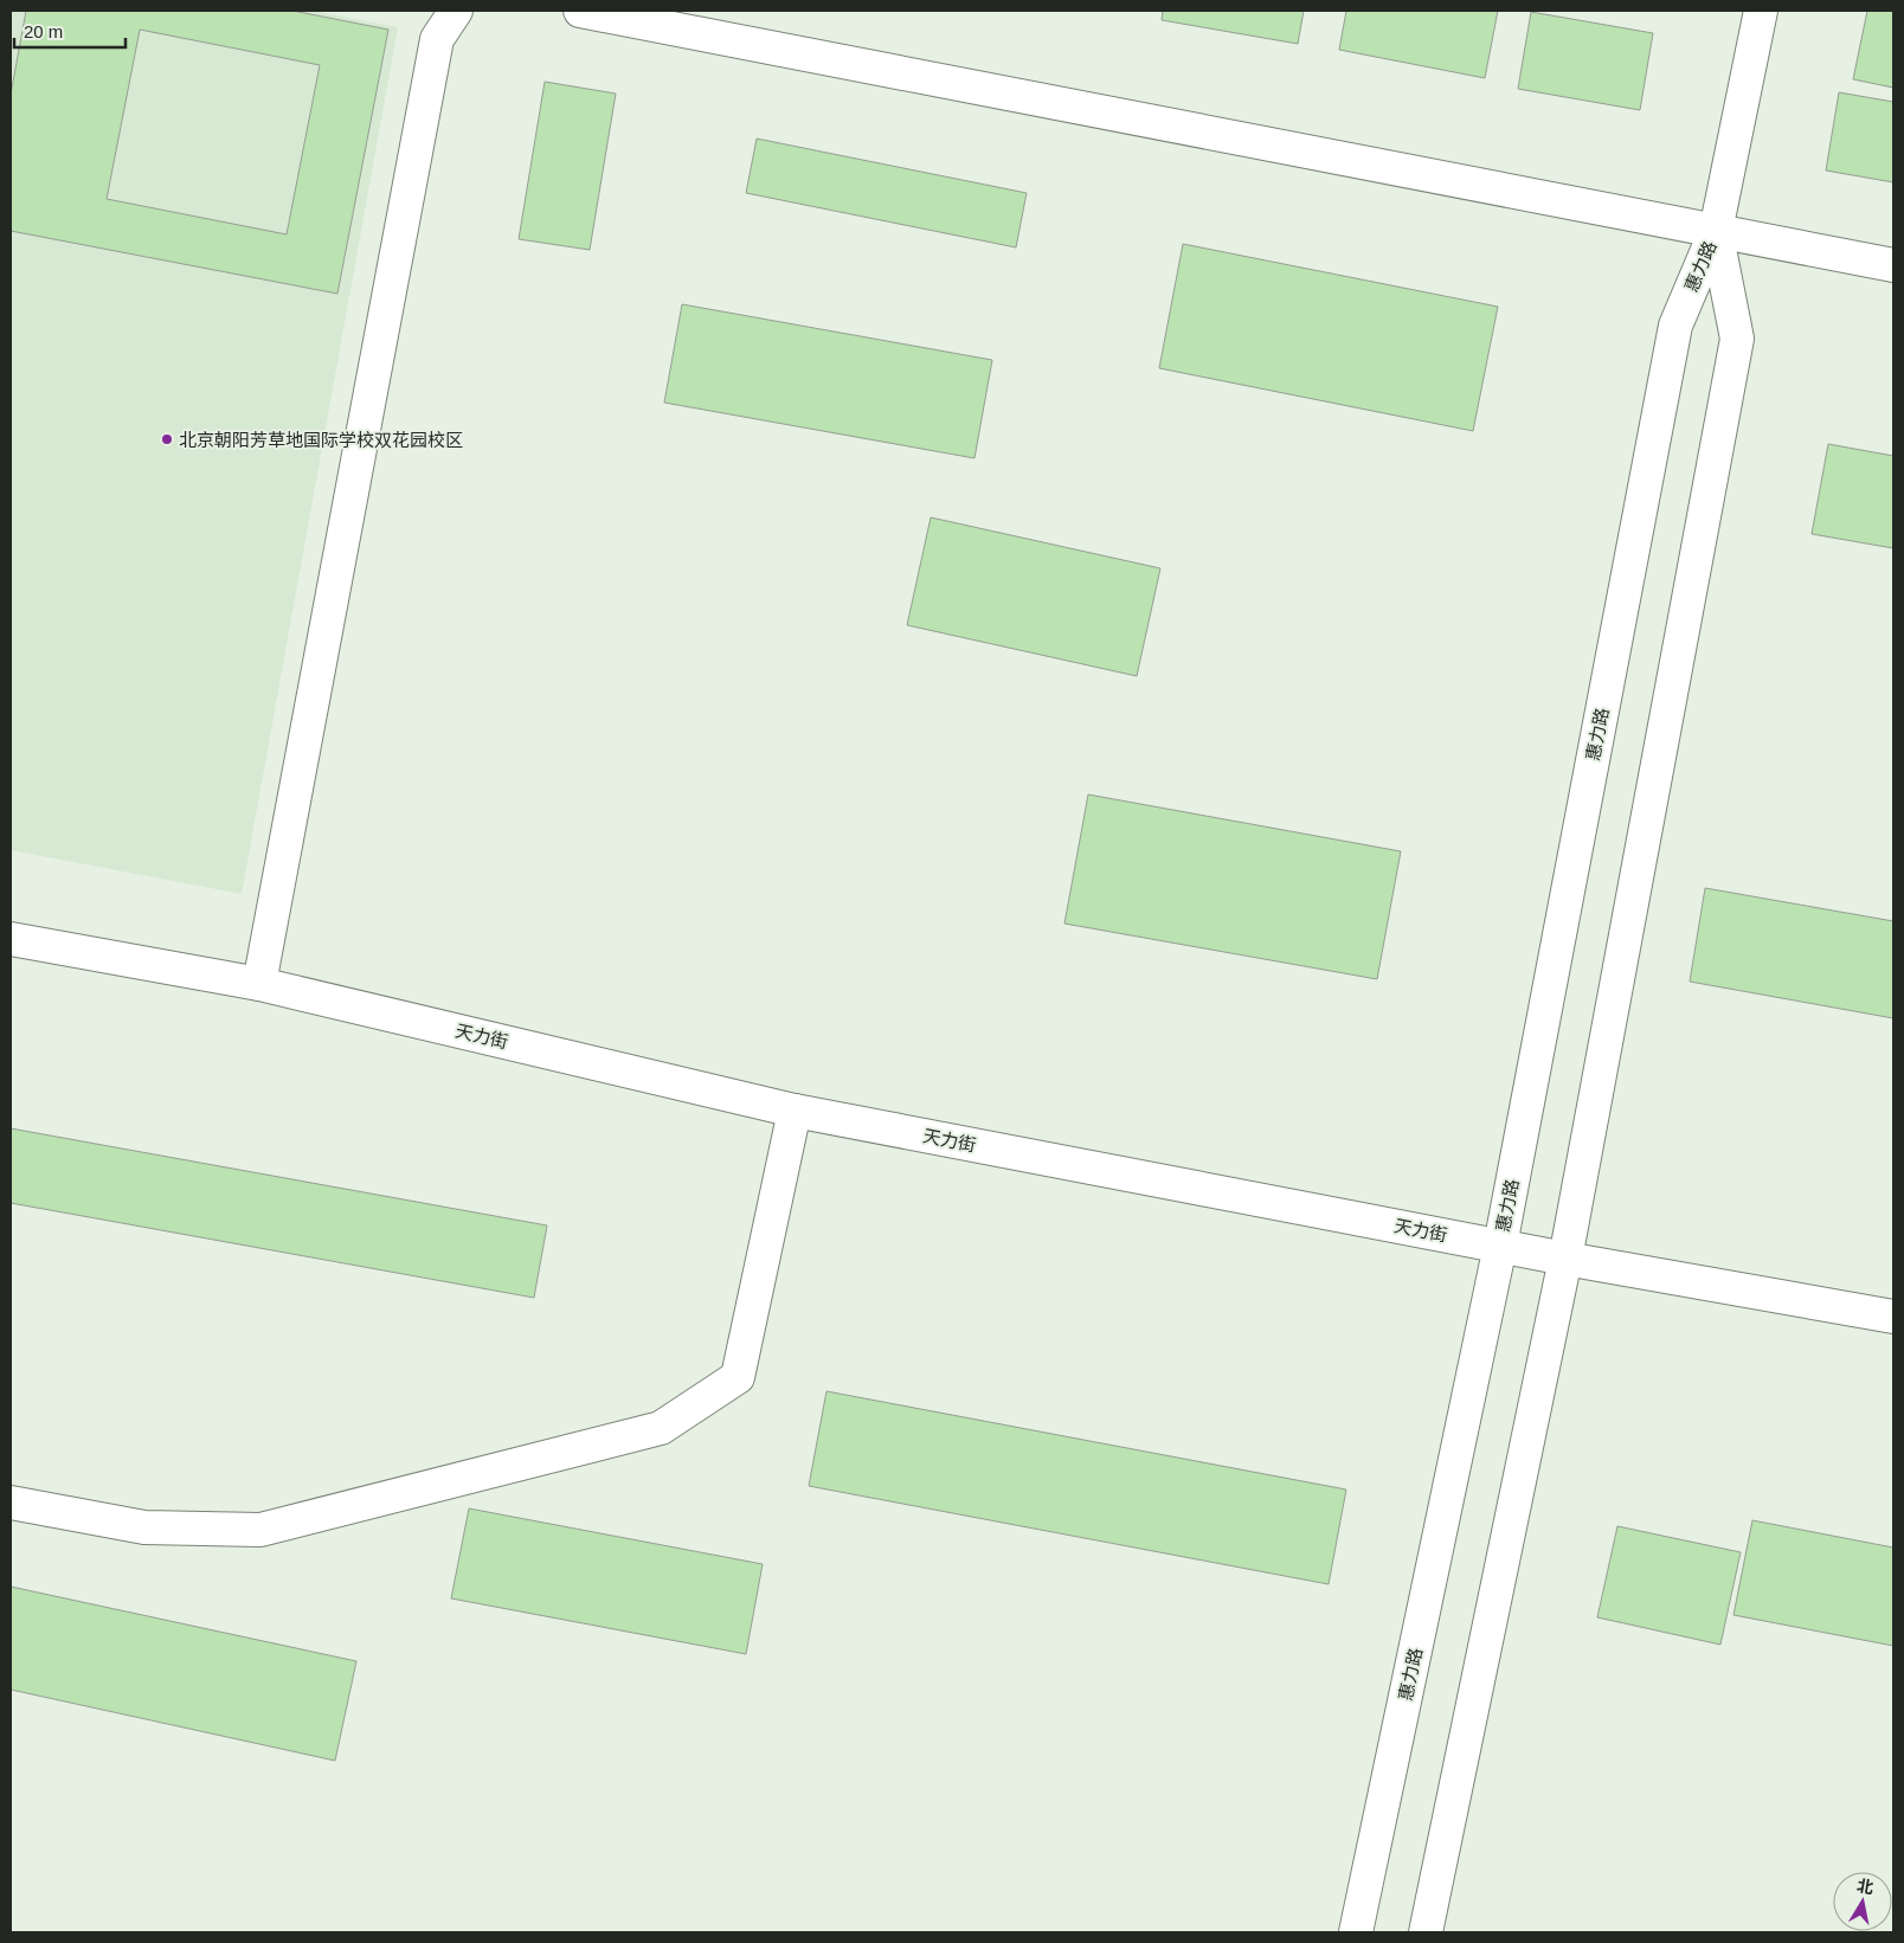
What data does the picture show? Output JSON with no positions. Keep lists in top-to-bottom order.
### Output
{
  "streets": {
    "street": ["惠力路", "天力街"]
  },
  "crossings": [
    ["惠力路", "天力街"]
  ],
  "places": ["北京朝阳芳草地国际学校双花园校区"],
  "scale_bar": "20 m",
  "north": "top"
}
